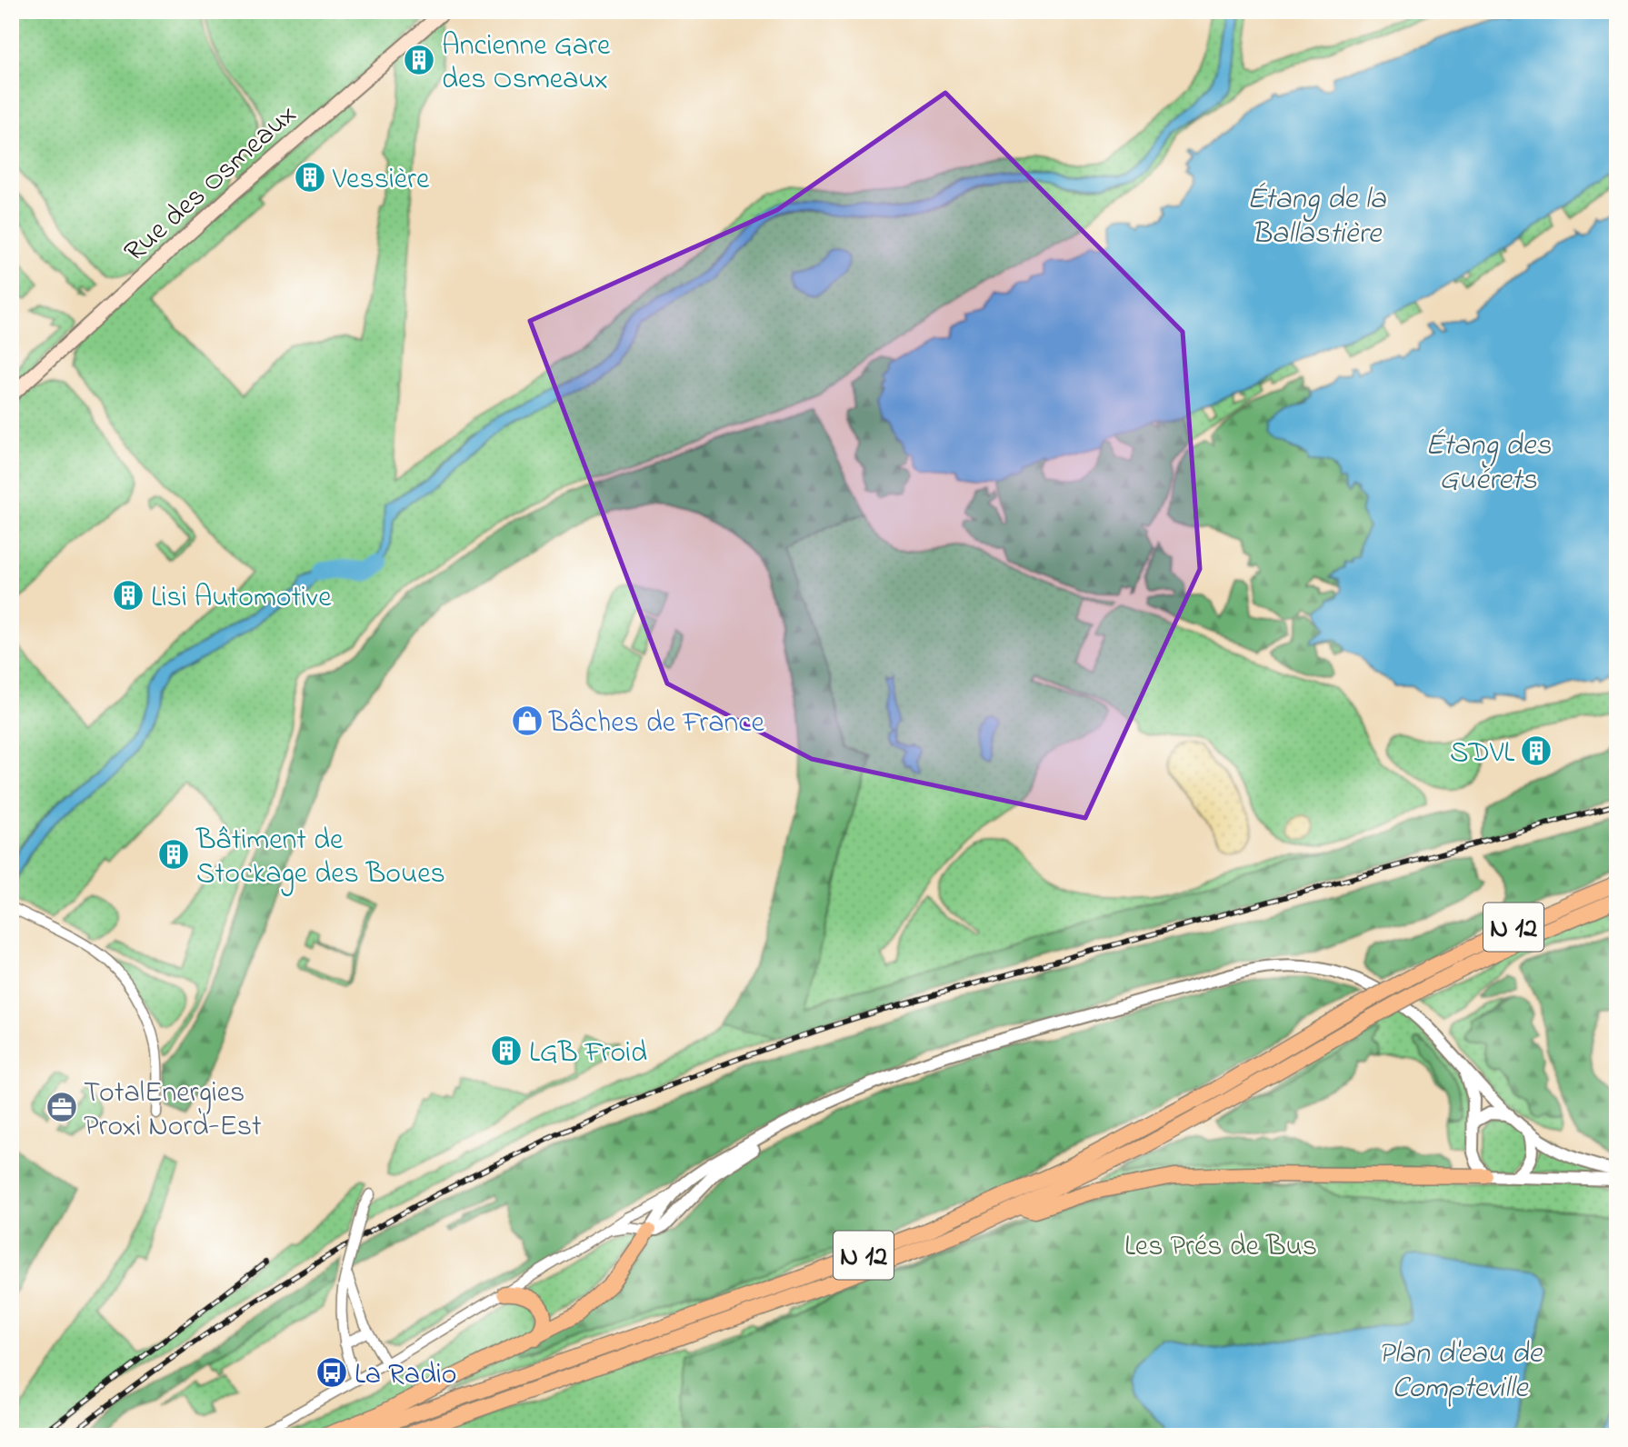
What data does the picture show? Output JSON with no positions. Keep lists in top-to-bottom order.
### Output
{
  "streets": {
    "highway": ["N 12"],
    "main road": ["Rue des Osmeaux"]
  },
  "water": ["Étang de la Ballastière", "Étang des Guérets", "Plan d'eau de Compteville"],
  "parks": ["Les Prés de Bus"],
  "places": {
    "building": [
      "Ancienne Gare des Osmeaux",
      "Vessière",
      "Lisi Automotive",
      "SDVL",
      "Bâtiment de Stockage des Boues",
      "LGB Froid"
    ],
    "shop": ["Bâches de France"],
    "office": ["TotalEnergies Proxi Nord-Est"],
    "bus stop": ["La Radio"]
  }
}
